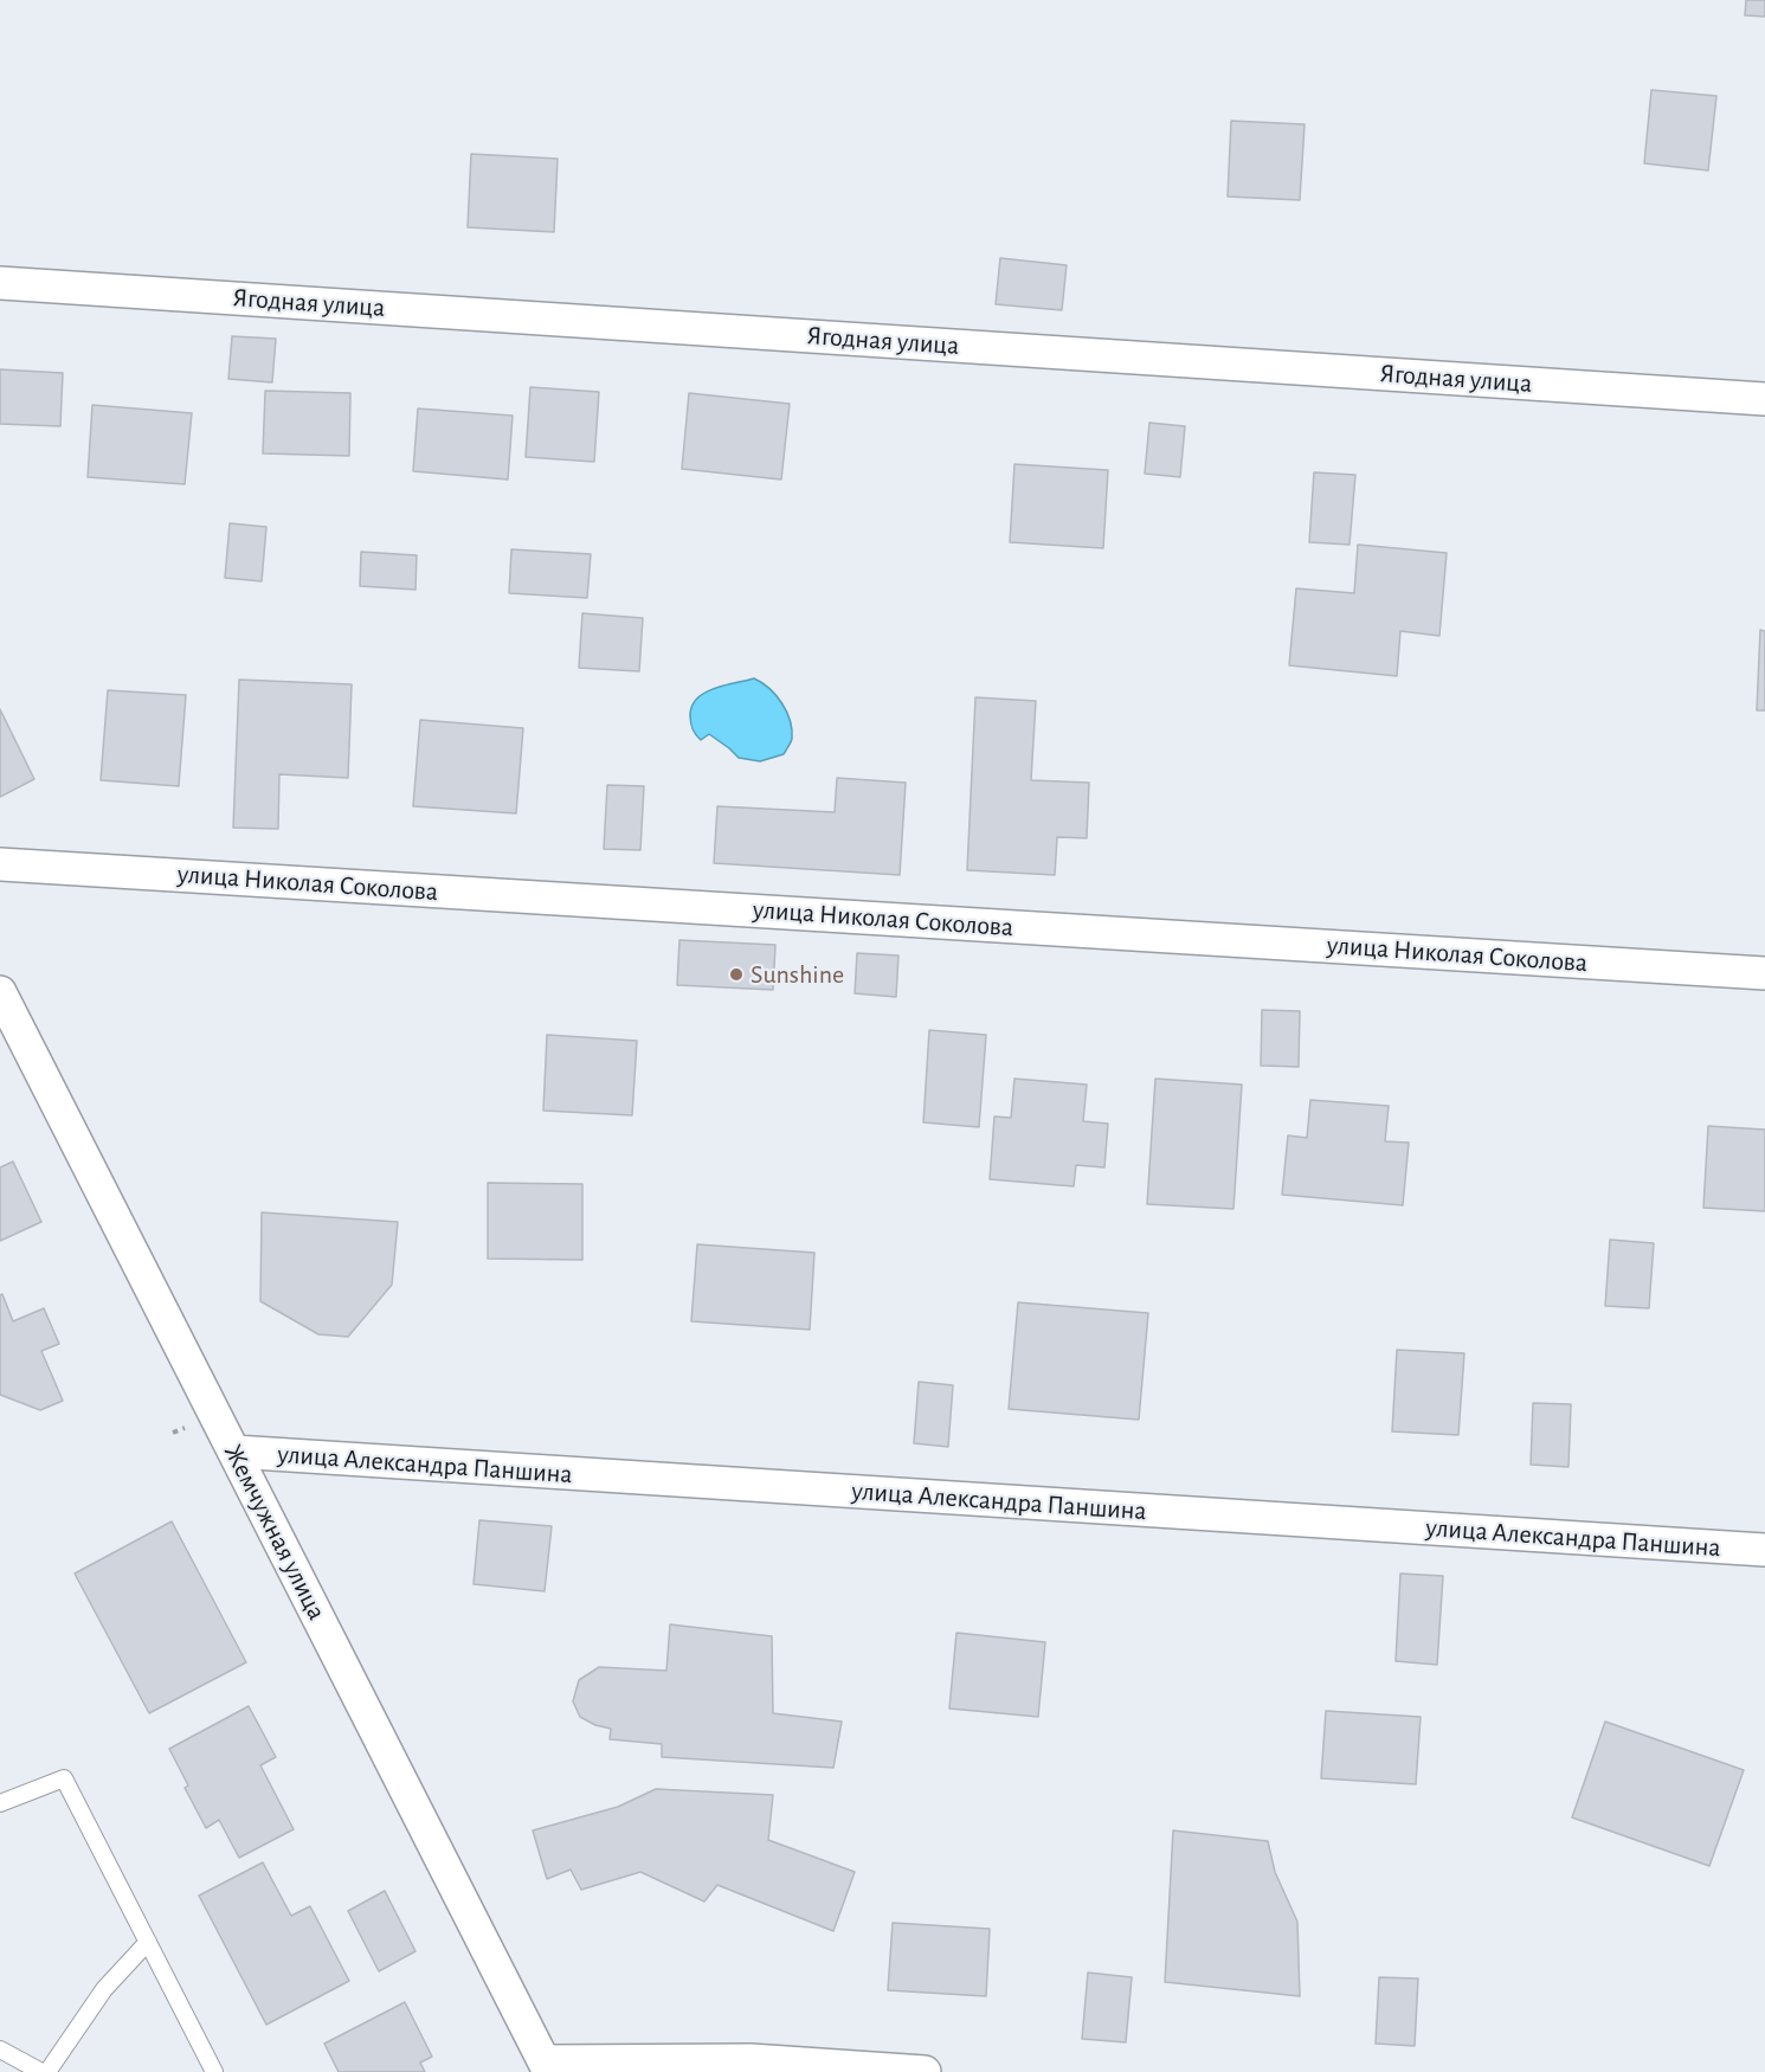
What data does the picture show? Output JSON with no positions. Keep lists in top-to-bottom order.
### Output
{
  "streets": {
    "street": [
      "Ягодная улица",
      "улица Николая Соколова",
      "улица Александра Паншина",
      "Жемчужная улица"
    ]
  },
  "crossings": [
    ["улица Александра Паншина", "Жемчужная улица"]
  ],
  "places": ["Sunshine"]
}
